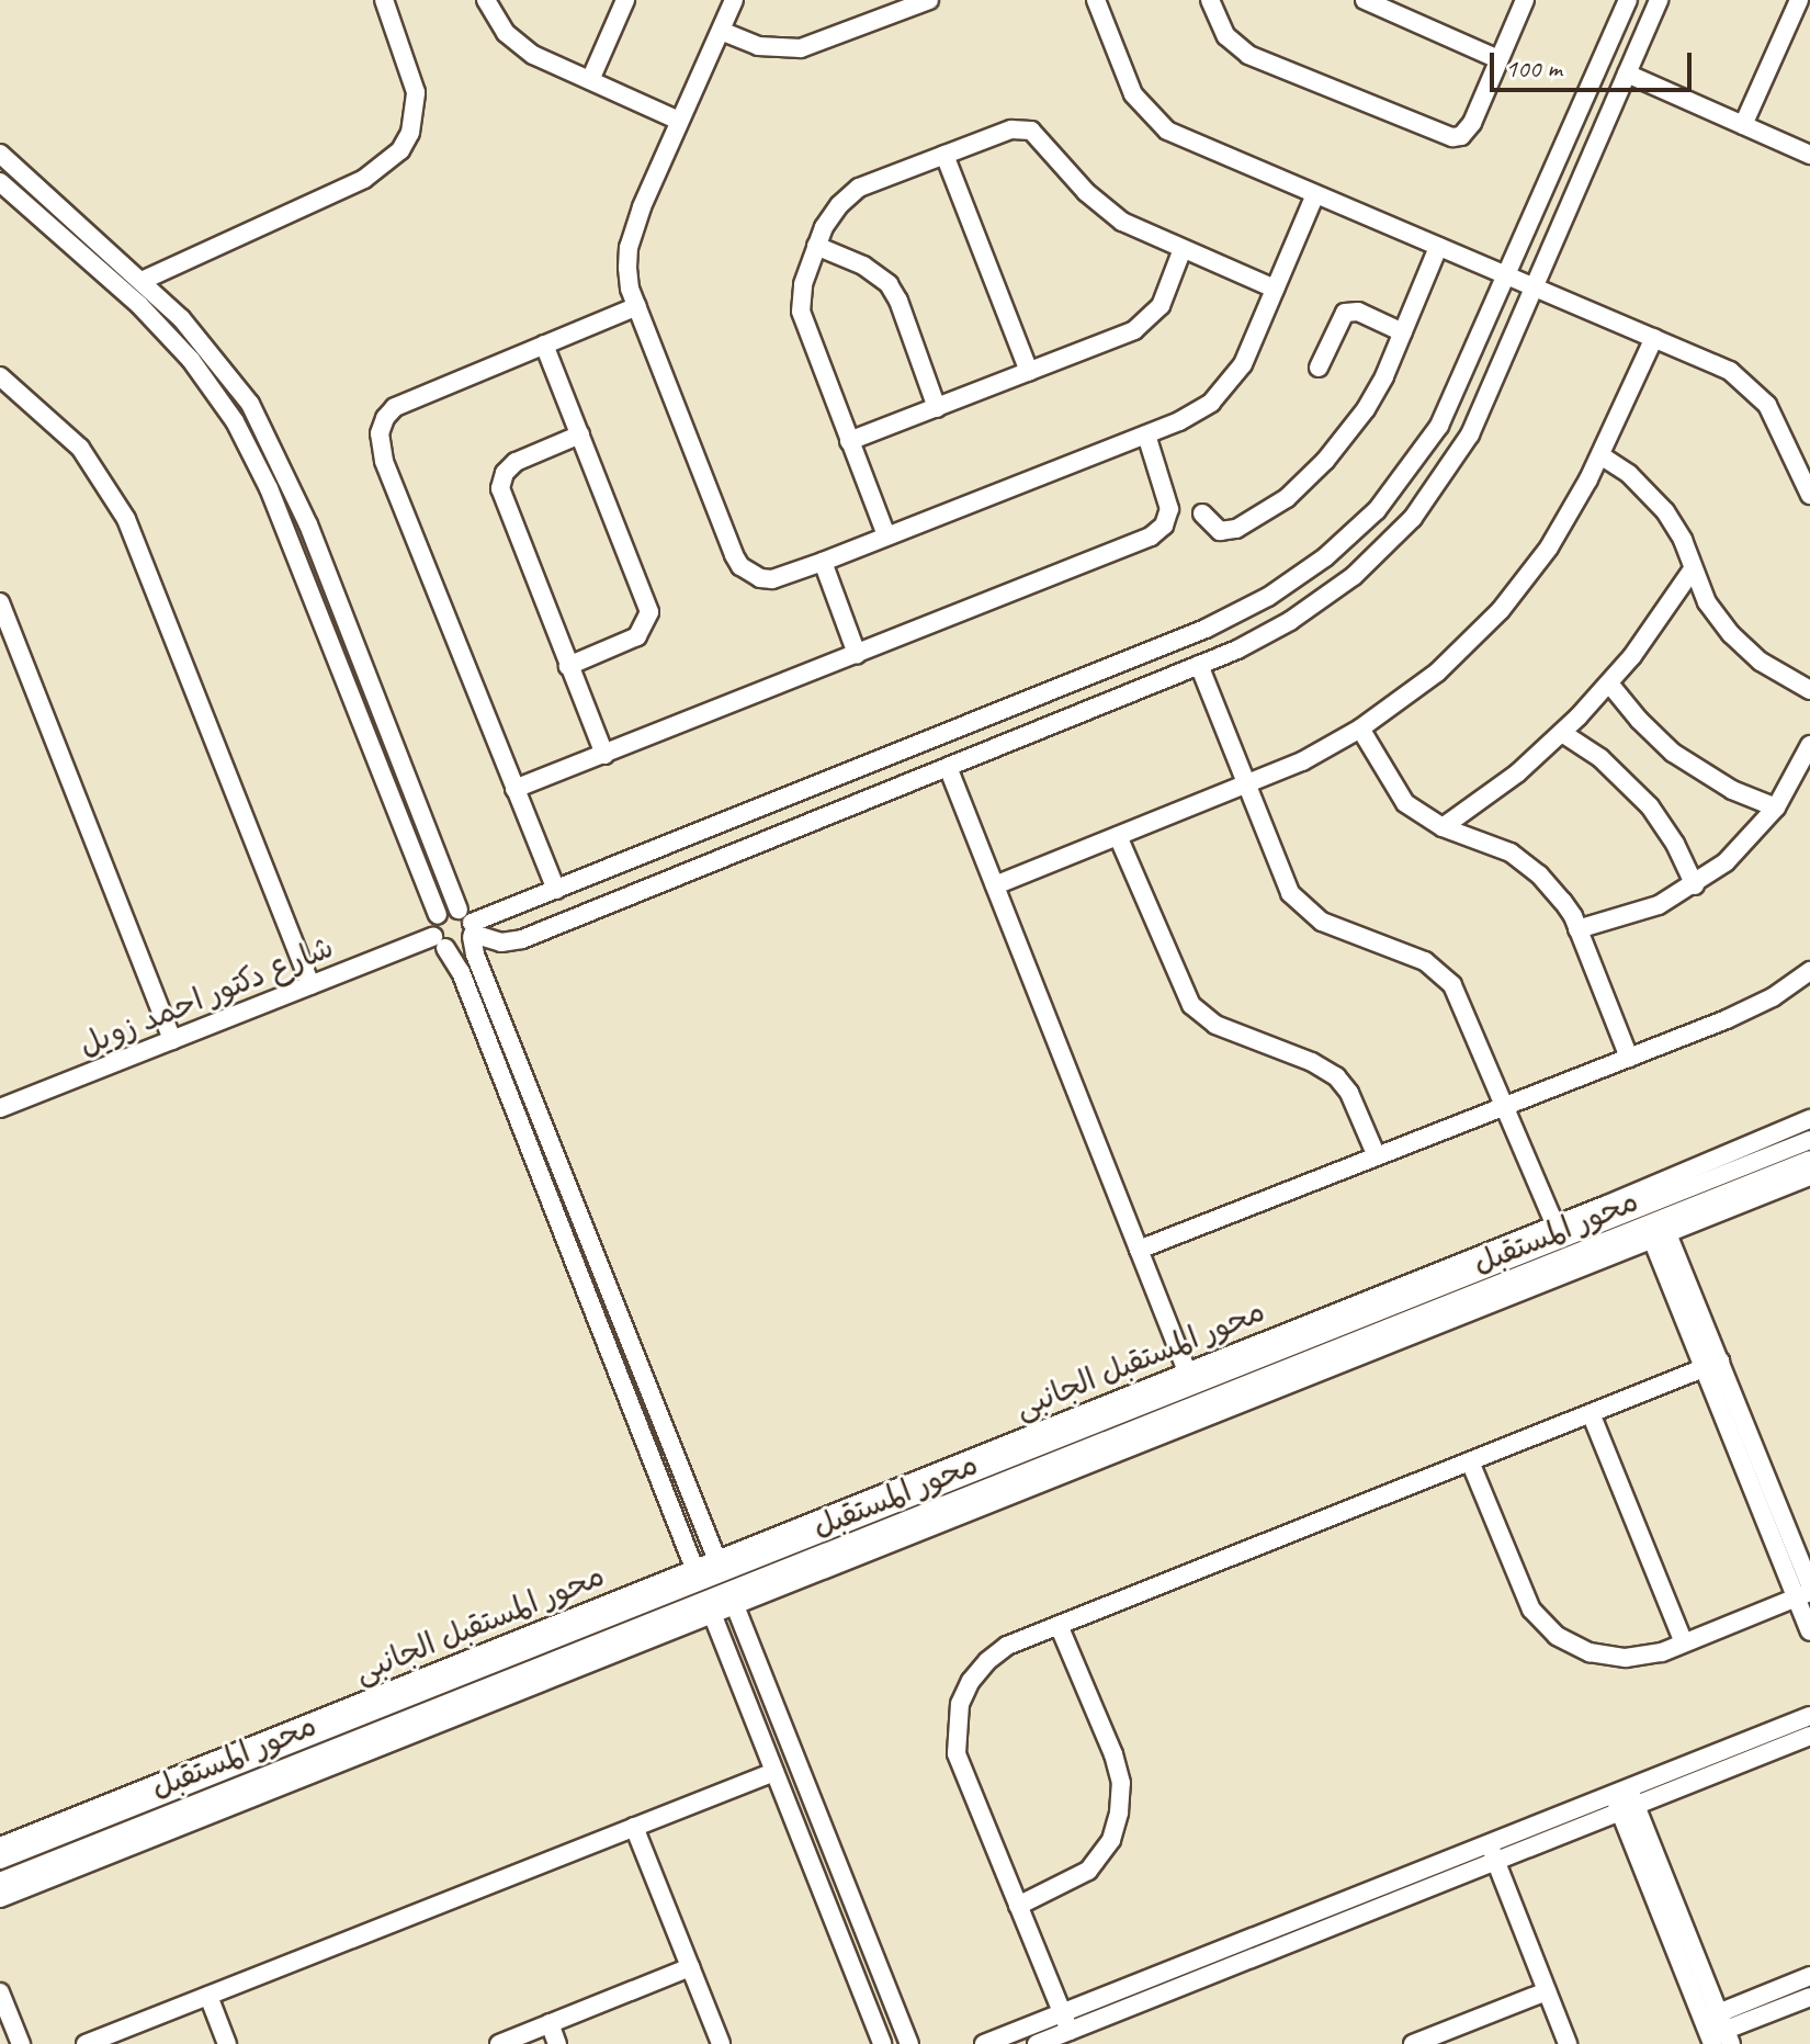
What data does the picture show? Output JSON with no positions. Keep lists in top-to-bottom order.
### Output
{
  "streets": {
    "street": ["شارع دكتور احمد زويل", "محور المستقبل", "محور المستقبل الجانبى"]
  },
  "crossings": [
    ["محور المستقبل", "محور المستقبل الجانبى"]
  ],
  "scale_bar": "100 m"
}
